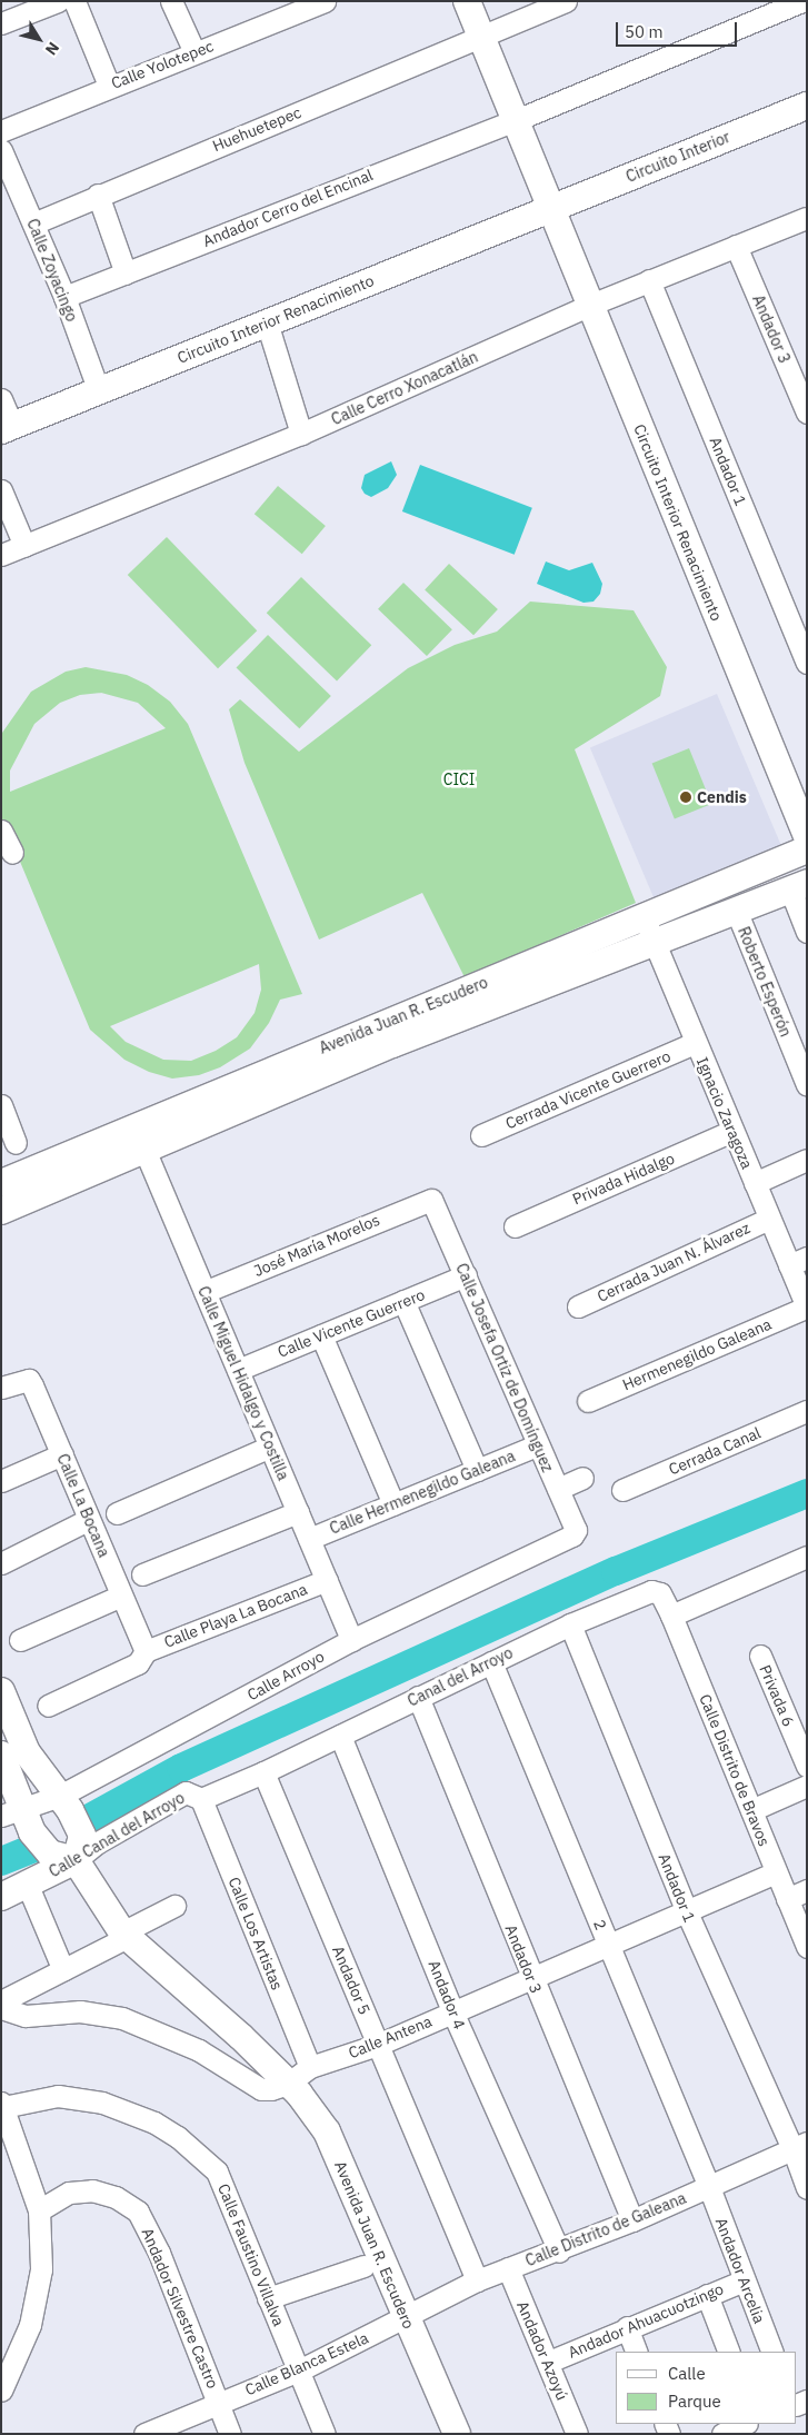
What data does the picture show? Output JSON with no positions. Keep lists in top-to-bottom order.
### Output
{
  "streets": {
    "main road": [
      "Circuito Interior",
      "Circuito Interior Renacimiento",
      "Avenida Juan R. Escudero",
      "Calle Canal del Arroyo"
    ],
    "street": [
      "Calle Yolotepec",
      "Huehuetepec",
      "Andador Cerro del Encinal",
      "Calle Zoyacingo",
      "Andador 3",
      "Calle Cerro Xonacatlán",
      "Andador 1",
      "Roberto Esperón",
      "Cerrada Vicente Guerrero",
      "Ignacio Zaragoza",
      "Privada Hidalgo",
      "José María Morelos",
      "Cerrada Juan N. Álvarez",
      "Calle Vicente Guerrero",
      "Hermenegildo Galeana",
      "Calle Josefa Ortiz de Domínguez",
      "Calle Miguel Hidalgo y Costilla",
      "Cerrada Canal",
      "Calle Hermenegildo Galeana",
      "Calle La Bocana",
      "Calle Playa La Bocana",
      "Calle Arroyo",
      "Canal del Arroyo",
      "Privada 6",
      "Calle Distrito de Bravos",
      "2",
      "Calle Los Artistas",
      "Andador 5",
      "Andador 4",
      "Calle Antena",
      "Calle Distrito de Galeana",
      "Calle Faustino Villalva",
      "Andador Arcelia",
      "Andador Silvestre Castro",
      "Andador Ahuacuotzingo",
      "Andador Azoyú",
      "Calle Blanca Estela"
    ]
  },
  "crossings": [
    ["Huehuetepec", "Calle Zoyacingo"],
    ["Huehuetepec", "Circuito Interior Renacimiento"],
    ["Circuito Interior", "Circuito Interior Renacimiento"],
    ["Andador Cerro del Encinal", "Calle Zoyacingo"],
    ["Andador Cerro del Encinal", "Circuito Interior Renacimiento"],
    ["Calle Zoyacingo", "Circuito Interior Renacimiento"],
    ["Circuito Interior Renacimiento", "Calle Cerro Xonacatlán"],
    ["Andador 3", "Calle Cerro Xonacatlán"],
    ["Andador 3", "Canal del Arroyo"],
    ["Andador 3", "Calle Antena"],
    ["Andador 3", "Calle Distrito de Galeana"],
    ["Calle Cerro Xonacatlán", "Andador 1"],
    ["Andador 1", "Canal del Arroyo"],
    ["Andador 1", "Calle Antena"],
    ["Andador 1", "Calle Distrito de Galeana"],
    ["Roberto Esperón", "Avenida Juan R. Escudero"],
    ["Avenida Juan R. Escudero", "Ignacio Zaragoza"],
    ["Avenida Juan R. Escudero", "Calle Miguel Hidalgo y Costilla"],
    ["Avenida Juan R. Escudero", "Calle Canal del Arroyo"],
    ["Avenida Juan R. Escudero", "Calle Antena"],
    ["Avenida Juan R. Escudero", "Calle Distrito de Galeana"],
    ["Avenida Juan R. Escudero", "Calle Blanca Estela"],
    ["Cerrada Vicente Guerrero", "Ignacio Zaragoza"],
    ["Ignacio Zaragoza", "Privada Hidalgo"],
    ["Ignacio Zaragoza", "Cerrada Juan N. Álvarez"],
    ["Ignacio Zaragoza", "Hermenegildo Galeana"],
    ["José María Morelos", "Calle Josefa Ortiz de Domínguez"],
    ["José María Morelos", "Calle Miguel Hidalgo y Costilla"],
    ["Calle Vicente Guerrero", "Calle Josefa Ortiz de Domínguez"],
    ["Calle Vicente Guerrero", "Calle Miguel Hidalgo y Costilla"],
    ["Calle Josefa Ortiz de Domínguez", "Calle Hermenegildo Galeana"],
    ["Calle Josefa Ortiz de Domínguez", "Calle Arroyo"],
    ["Calle Miguel Hidalgo y Costilla", "Calle Hermenegildo Galeana"],
    ["Calle Miguel Hidalgo y Costilla", "Calle Playa La Bocana"],
    ["Calle Miguel Hidalgo y Costilla", "Calle Arroyo"],
    ["Calle La Bocana", "Calle Playa La Bocana"],
    ["Canal del Arroyo", "Calle Distrito de Bravos"],
    ["Canal del Arroyo", "Calle Canal del Arroyo"],
    ["Canal del Arroyo", "2"],
    ["Canal del Arroyo", "Andador 5"],
    ["Canal del Arroyo", "Andador 4"],
    ["Calle Distrito de Bravos", "Calle Antena"],
    ["Calle Canal del Arroyo", "Calle Los Artistas"],
    ["Calle Canal del Arroyo", "Andador 5"],
    ["2", "Calle Antena"],
    ["2", "Calle Distrito de Galeana"],
    ["2", "Andador Arcelia"],
    ["Calle Los Artistas", "Calle Antena"],
    ["Andador 5", "Calle Antena"],
    ["Andador 5", "Calle Distrito de Galeana"],
    ["Andador 4", "Calle Antena"],
    ["Andador 4", "Calle Distrito de Galeana"],
    ["Calle Distrito de Galeana", "Andador Arcelia"],
    ["Calle Distrito de Galeana", "Andador Azoyú"],
    ["Calle Distrito de Galeana", "Calle Blanca Estela"],
    ["Calle Faustino Villalva", "Calle Blanca Estela"],
    ["Andador Arcelia", "Andador Ahuacuotzingo"],
    ["Andador Silvestre Castro", "Calle Blanca Estela"],
    ["Andador Ahuacuotzingo", "Andador Azoyú"]
  ],
  "parks": ["CICI"],
  "places": ["Cendis"],
  "legend": ["Calle", "Parque"],
  "scale_bar": "50 m",
  "north": "bottom right"
}
